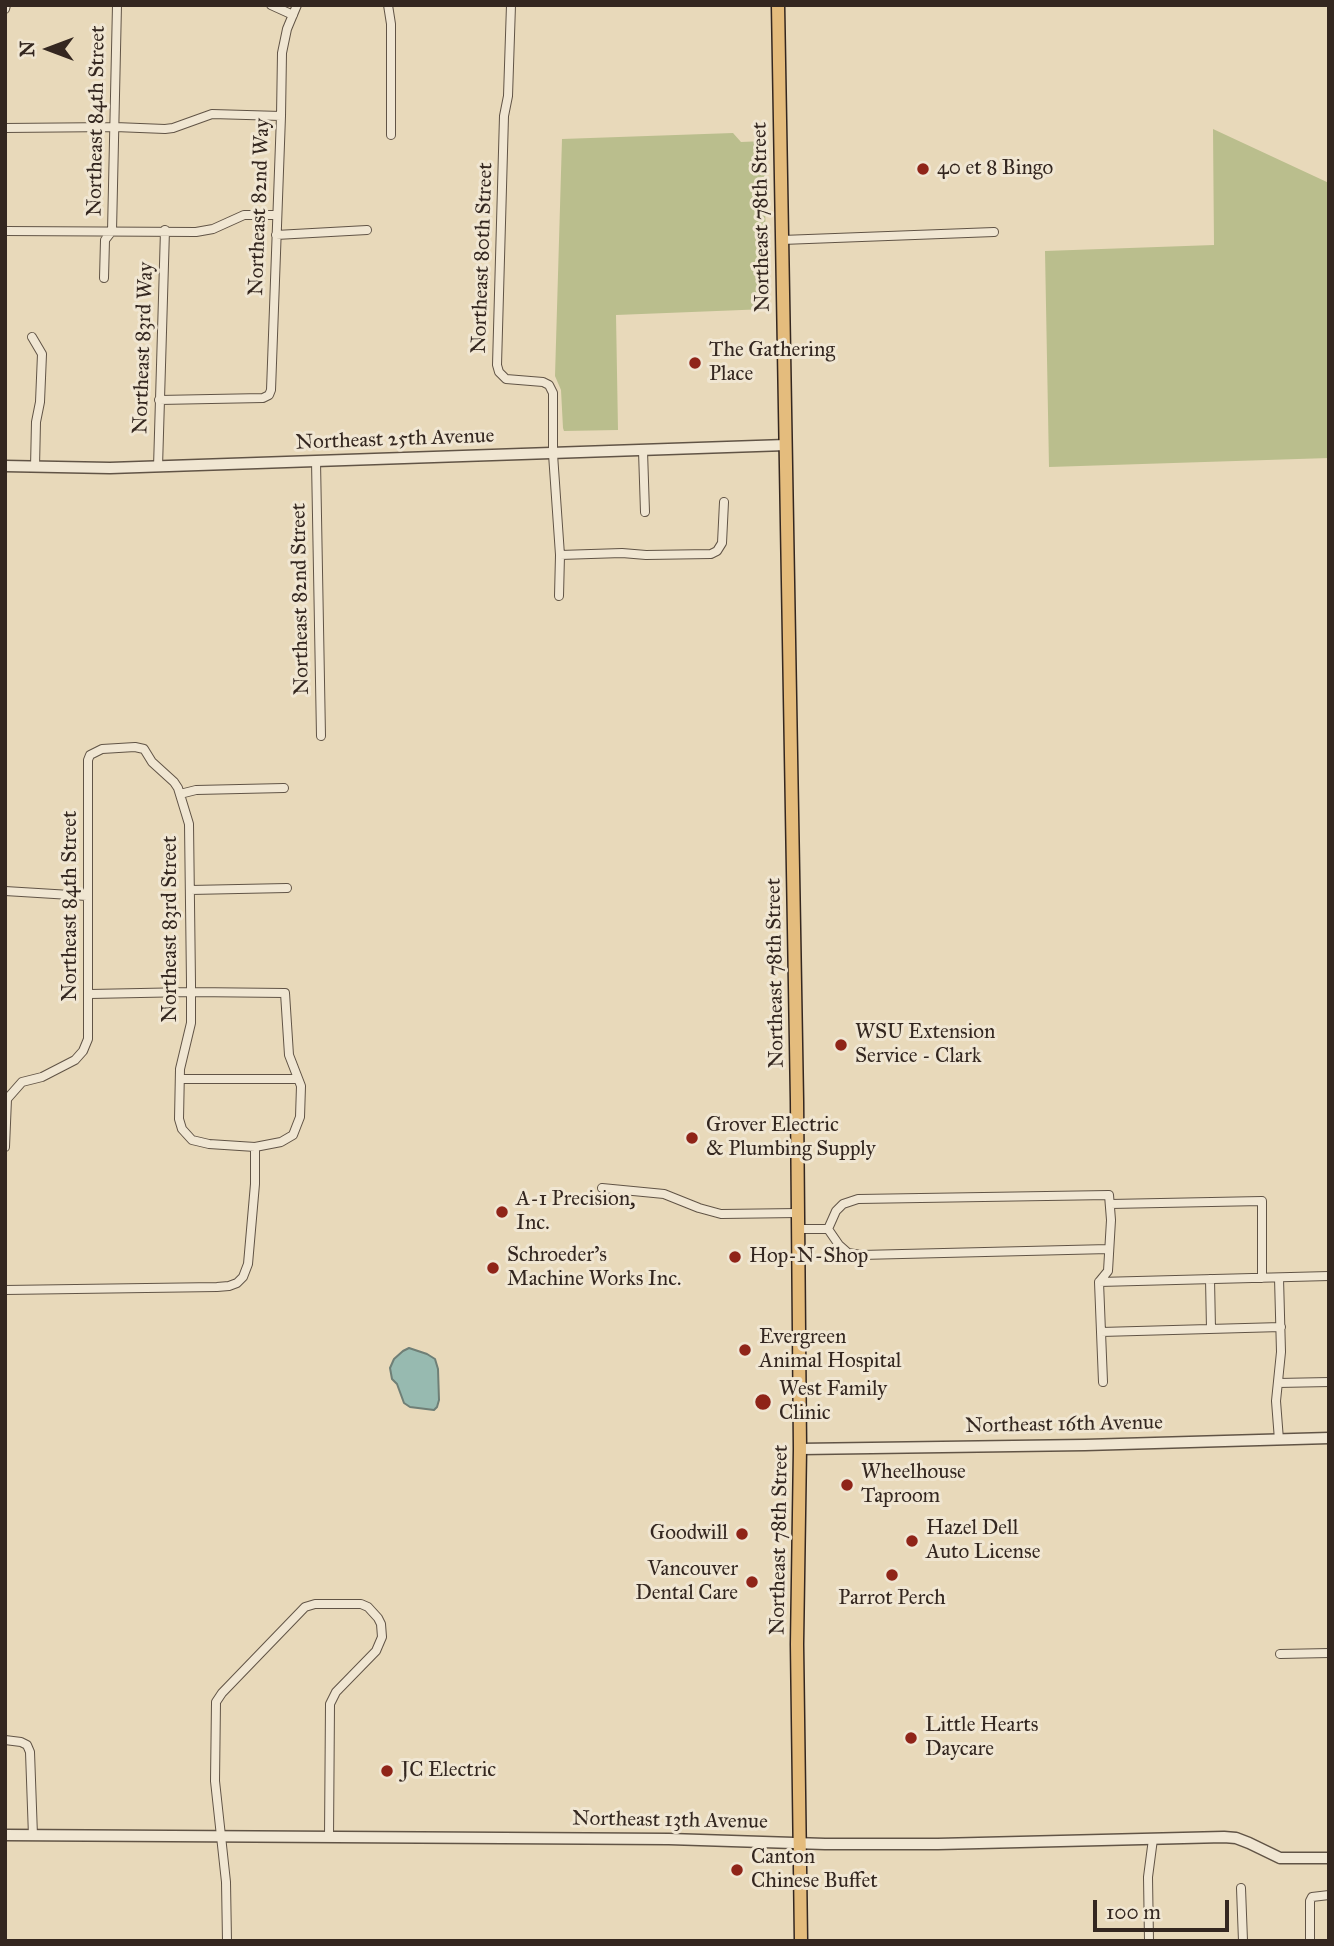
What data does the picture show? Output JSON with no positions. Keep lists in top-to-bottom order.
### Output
{
  "streets": {
    "main road": ["Northeast 78th Street"],
    "street": [
      "Northeast 84th Street",
      "Northeast 82nd Way",
      "Northeast 80th Street",
      "Northeast 83rd Way",
      "Northeast 25th Avenue",
      "Northeast 82nd Street",
      "Northeast 83rd Street",
      "Northeast 16th Avenue",
      "Northeast 13th Avenue"
    ]
  },
  "crossings": [
    ["Northeast 84th Street", "Northeast 83rd Street"],
    ["Northeast 82nd Way", "Northeast 83rd Way"],
    ["Northeast 78th Street", "Northeast 25th Avenue"],
    ["Northeast 78th Street", "Northeast 16th Avenue"],
    ["Northeast 78th Street", "Northeast 13th Avenue"],
    ["Northeast 80th Street", "Northeast 25th Avenue"],
    ["Northeast 83rd Way", "Northeast 25th Avenue"],
    ["Northeast 25th Avenue", "Northeast 82nd Street"]
  ],
  "places": [
    "40 et 8 Bingo",
    "The Gathering Place",
    "WSU Extension Service - Clark",
    "Grover Electric & Plumbing Supply",
    "A-1 Precision, Inc.",
    "Hop-N-Shop",
    "Schroeder's Machine Works Inc.",
    "Evergreen Animal Hospital",
    "West Family Clinic",
    "Wheelhouse Taproom",
    "Goodwill",
    "Hazel Dell Auto License",
    "Parrot Perch",
    "Vancouver Dental Care",
    "Little Hearts Daycare",
    "JC Electric",
    "Canton Chinese Buffet"
  ],
  "scale_bar": "100 m",
  "north": "left"
}
